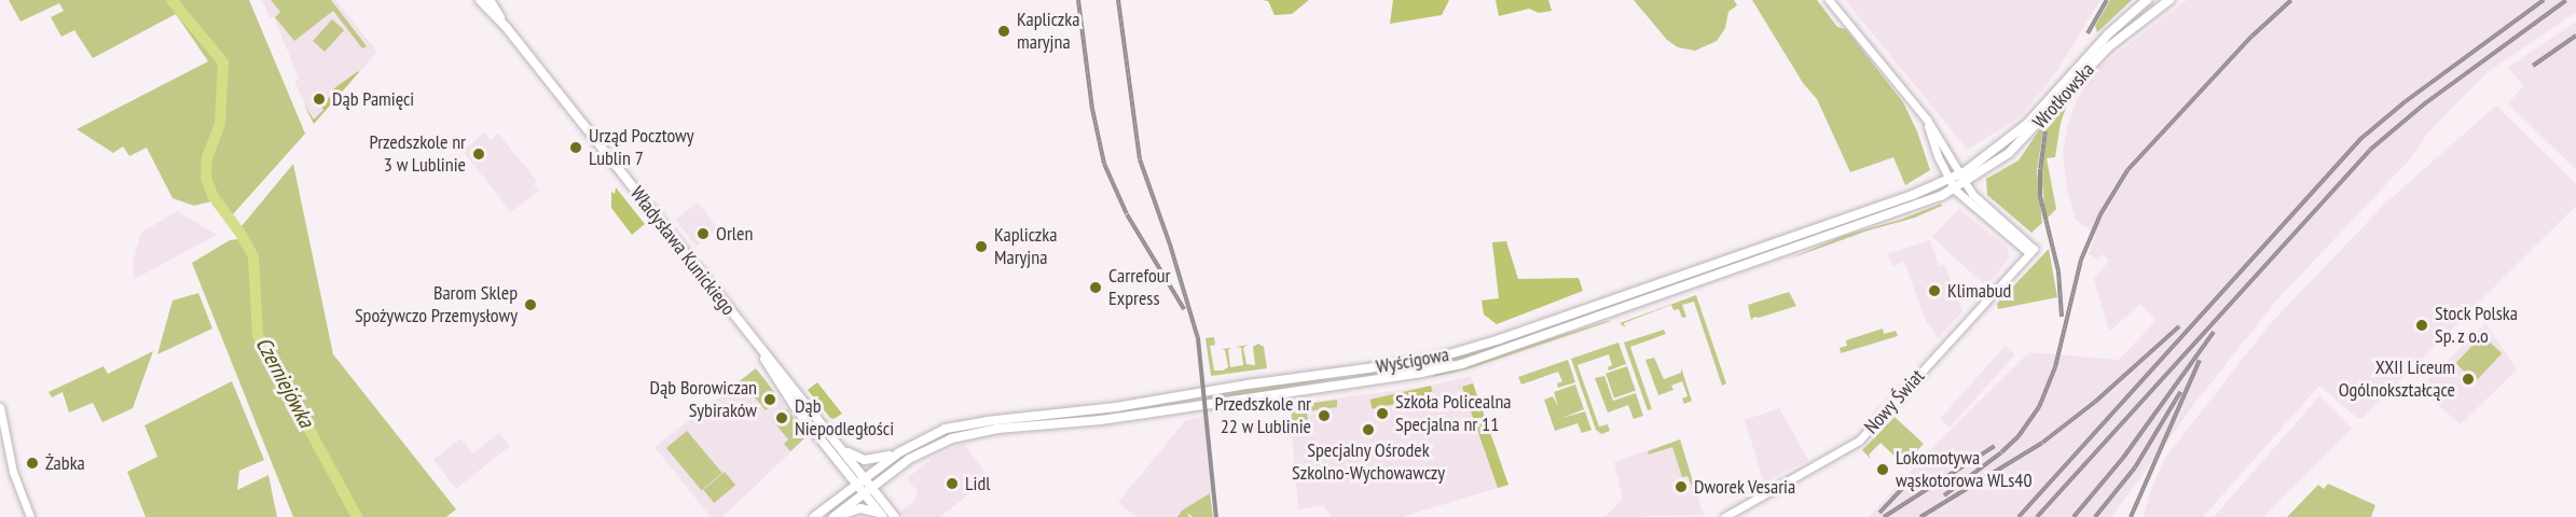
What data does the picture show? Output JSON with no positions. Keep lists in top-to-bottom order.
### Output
{
  "streets": {
    "main road": ["Wrotkowska", "Władysława Kunickiego", "Wyścigowa"],
    "street": ["Nowy Świat"]
  },
  "crossings": [
    ["Wrotkowska", "Wyścigowa"],
    ["Władysława Kunickiego", "Wyścigowa"]
  ],
  "water": ["Czerniejówka"],
  "places": [
    "Kapliczka maryjna",
    "Dąb Pamięci",
    "Urząd Pocztowy Lublin 7",
    "Przedszkole nr 3 w Lublinie",
    "Orlen",
    "Kapliczka Maryjna",
    "Carrefour Express",
    "Klimabud",
    "Barom Sklep Spożywczo Przemysłowy",
    "Stock Polska Sp. z o.o",
    "XXII Liceum Ogólnokształcące",
    "Dąb Borowiczan Sybiraków",
    "Szkoła Policealna Specjalna nr 11",
    "Przedszkole nr 22 w Lublinie",
    "Dąb Niepodległości",
    "Specjalny Ośrodek Szkolno-Wychowawczy",
    "Żabka",
    "Lokomotywa wąskotorowa WLs40",
    "Lidl",
    "Dworek Vesaria"
  ]
}
